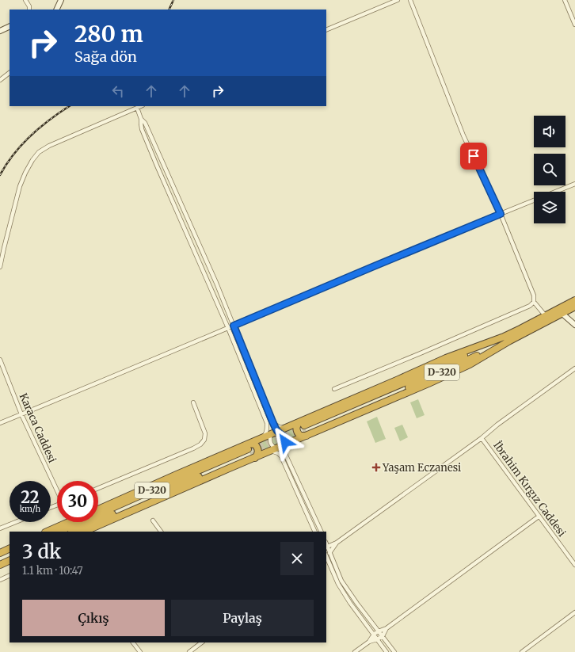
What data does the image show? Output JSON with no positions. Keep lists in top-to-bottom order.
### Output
{
  "streets": {
    "highway": ["D-320"],
    "street": ["Karaca Caddesi", "İbrahim Kırgız Caddesi"]
  },
  "places": {
    "health": ["Yaşam Eczanesi"]
  },
  "page": {
    "turn": ["280 m", "Sağa dön"],
    "speed": "22 km/h",
    "limit": "30",
    "heading": ["3 dk", "1.1 km · 10:47"],
    "buttons": ["Çıkış", "Paylaş"]
  }
}
